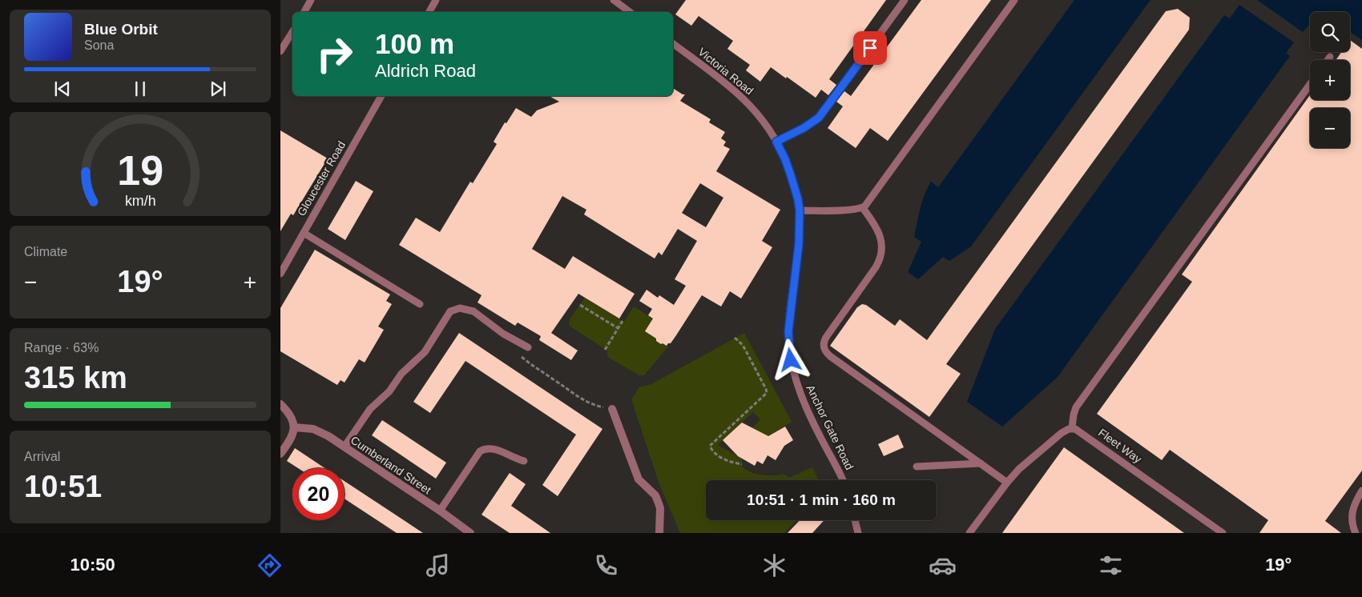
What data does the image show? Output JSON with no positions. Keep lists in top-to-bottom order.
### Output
{
  "streets": {
    "street": ["Cumberland Street"],
    "lane": [
      "Victoria Road",
      "Gloucester Road",
      "Anchor Gate Road",
      "Fleet Way"
    ]
  },
  "crossings": [
    ["Victoria Road", "Anchor Gate Road"]
  ],
  "page": {
    "map_buttons": ["+", "−"],
    "turn": ["100 m", "Aldrich Road"],
    "song": ["Blue Orbit", "Sona"],
    "tile": [
      "Climate",
      ["Range · 63%", "315 km"],
      ["Arrival", "10:51"]
    ],
    "heat": ["−", "19°", "+"],
    "limit": "20",
    "trip": "10:51 · 1 min · 160 m",
    "tabs": ["10:50", "19°"],
    "gauge": ["19", "km/h"]
  }
}
